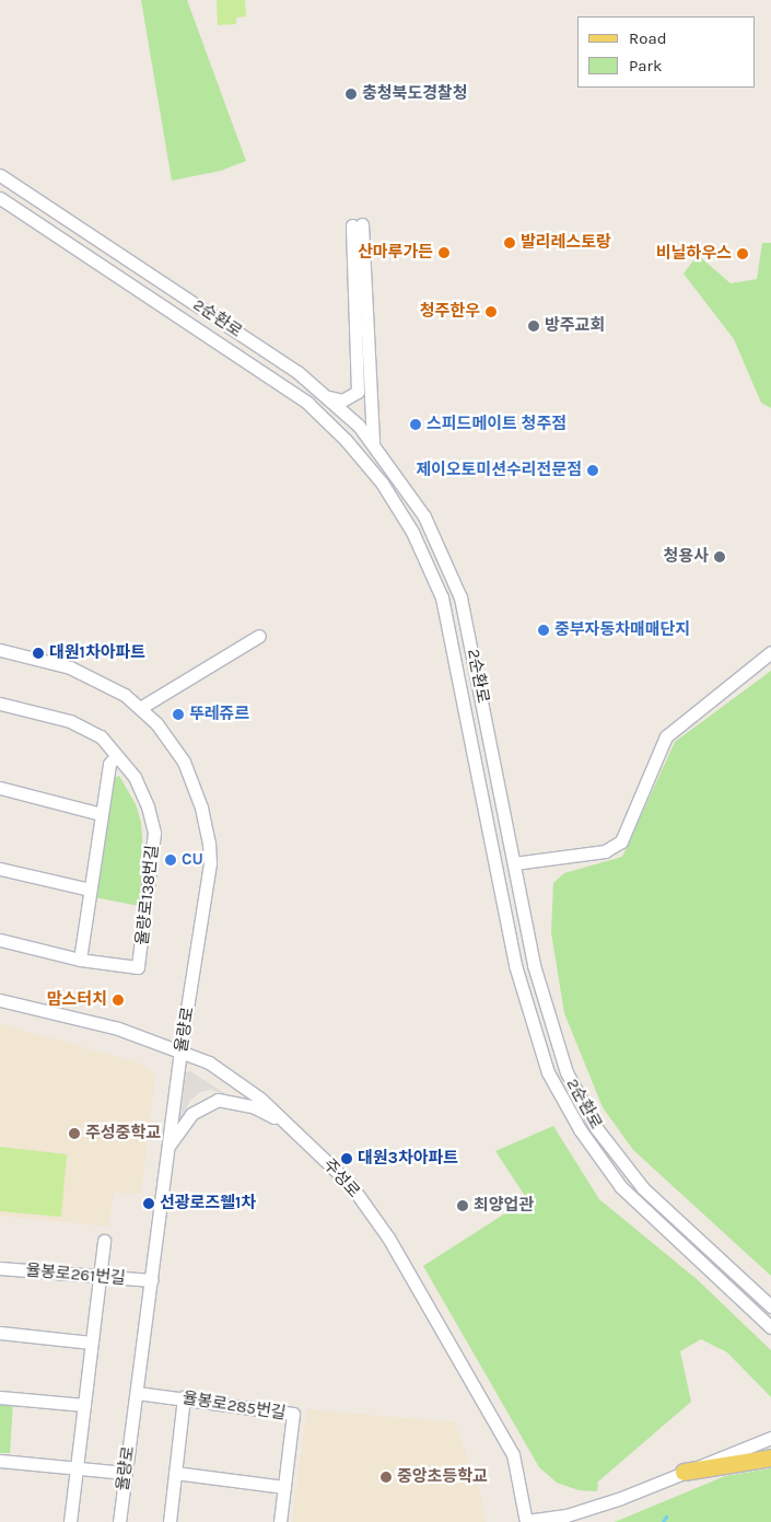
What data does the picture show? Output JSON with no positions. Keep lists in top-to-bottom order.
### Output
{
  "streets": {
    "street": [
      "2순환로",
      "율량로138번길",
      "율량로",
      "주성로",
      "율봉로261번길",
      "율봉로285번길"
    ]
  },
  "crossings": [
    ["율량로", "주성로"],
    ["율량로", "율봉로261번길"],
    ["율량로", "율봉로285번길"]
  ],
  "places": [
    "충청북도경찰청",
    "발리레스토랑",
    "산마루가든",
    "비닐하우스",
    "청주한우",
    "방주교회",
    "스피드메이트 청주점",
    "제이오토미션수리전문점",
    "청용사",
    "중부자동차매매단지",
    "대원1차아파트",
    "뚜레쥬르",
    "CU",
    "맘스터치",
    "주성중학교",
    "대원3차아파트",
    "선광로즈웰1차",
    "최양업관",
    "중앙초등학교"
  ],
  "legend": ["Road", "Park"]
}
